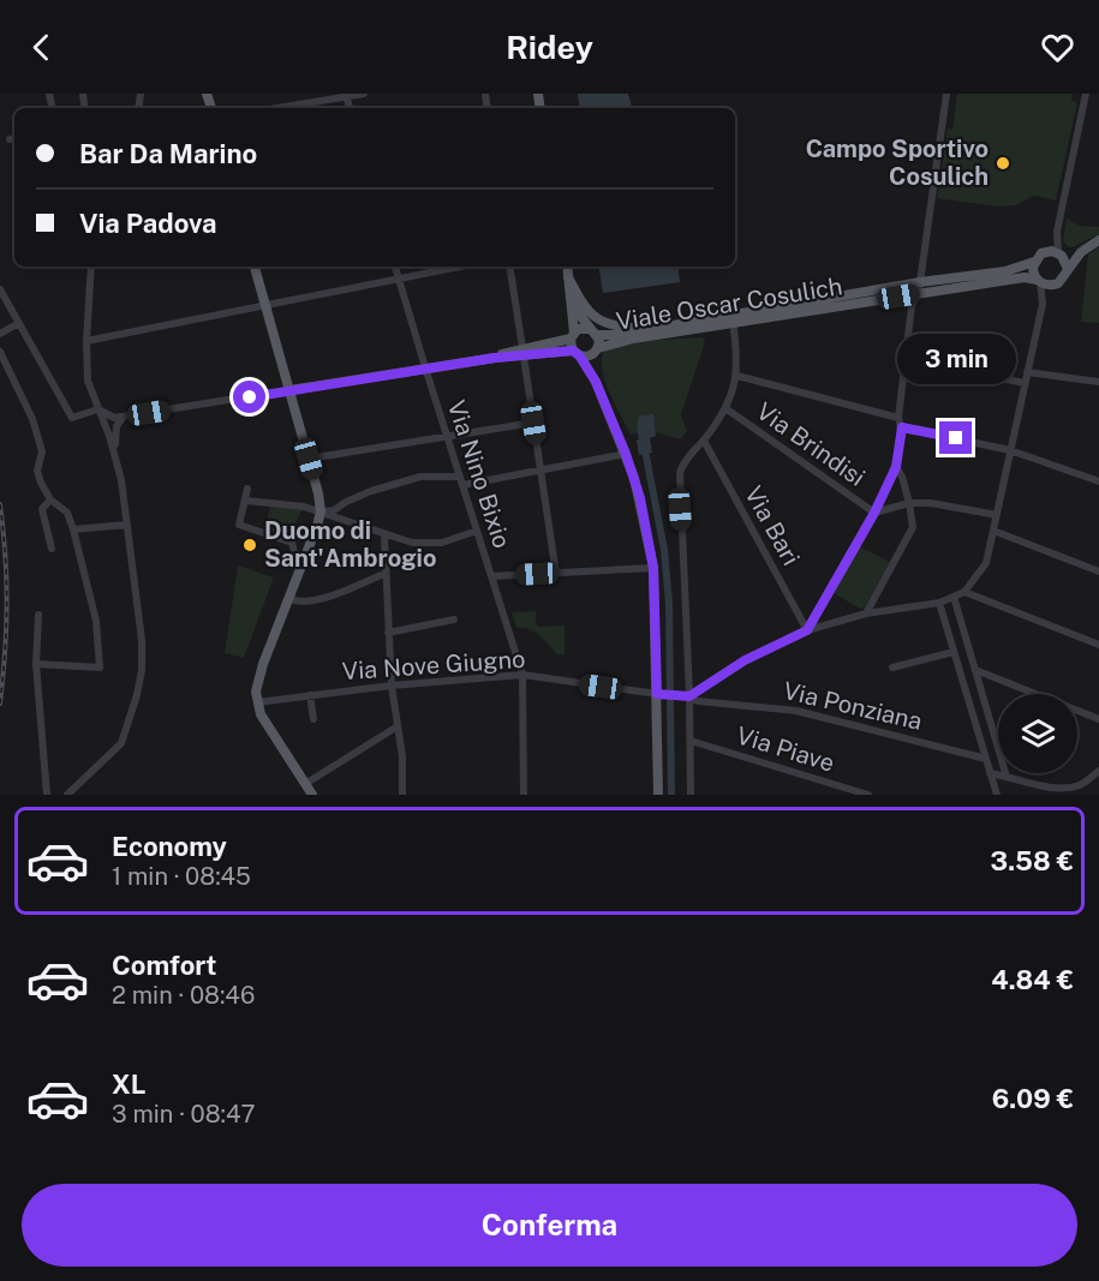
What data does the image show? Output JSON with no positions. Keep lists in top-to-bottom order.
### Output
{
  "streets": {
    "main road": ["Viale Oscar Cosulich"],
    "street": [
      "Via Brindisi",
      "Via Nino Bixio",
      "Via Bari",
      "Via Nove Giugno",
      "Via Ponziana",
      "Via Piave"
    ]
  },
  "crossings": [
    ["Via Nino Bixio", "Via Nove Giugno"],
    ["Via Nove Giugno", "Via Ponziana"]
  ],
  "places": ["Campo Sportivo Cosulich", "Duomo di Sant'Ambrogio"],
  "page": {
    "header": "Ridey",
    "banner": ["Bar Da Marino", "Via Padova"],
    "bubble": "3 min",
    "list": [
      {
        "name": "Economy",
        "note": "1 min · 08:45",
        "value": "3.58 €"
      },
      {
        "name": "Comfort",
        "note": "2 min · 08:46",
        "value": "4.84 €"
      },
      {
        "name": "XL",
        "note": "3 min · 08:47",
        "value": "6.09 €"
      }
    ],
    "buttons": "Conferma"
  }
}
